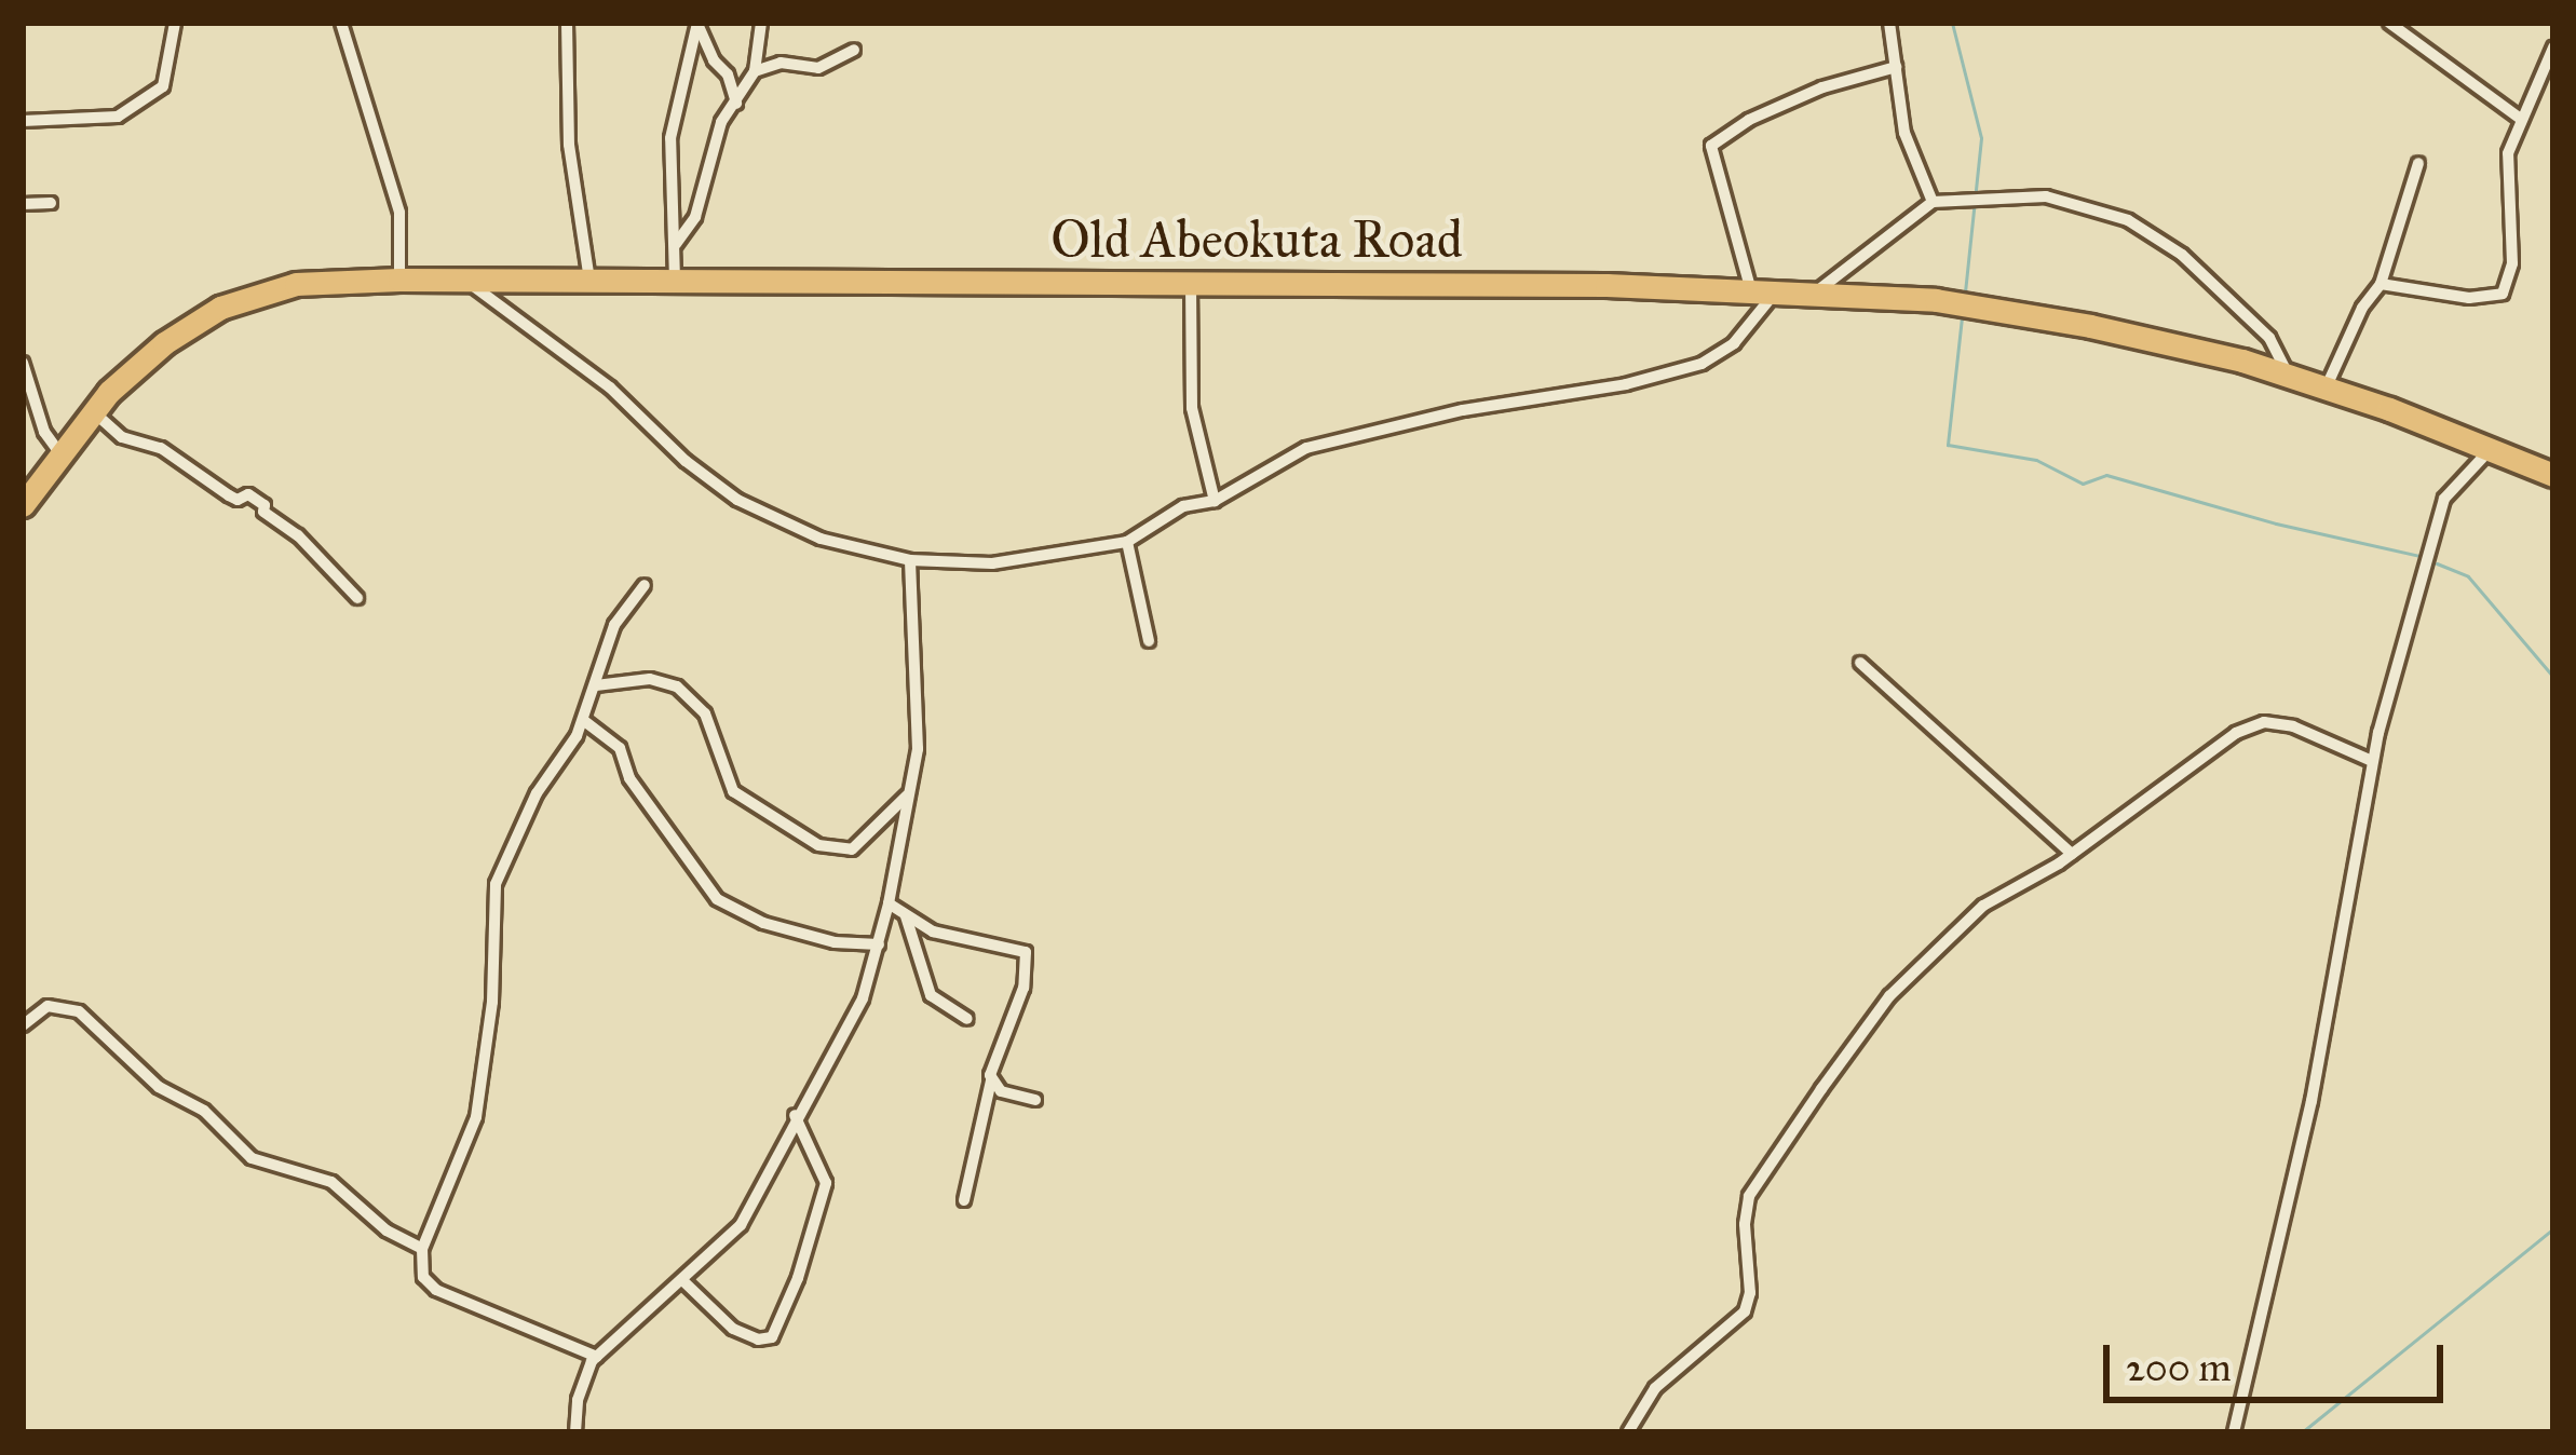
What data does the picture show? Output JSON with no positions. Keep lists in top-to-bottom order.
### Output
{
  "streets": {
    "highway": ["Old Abeokuta Road"]
  },
  "scale_bar": "200 m"
}
